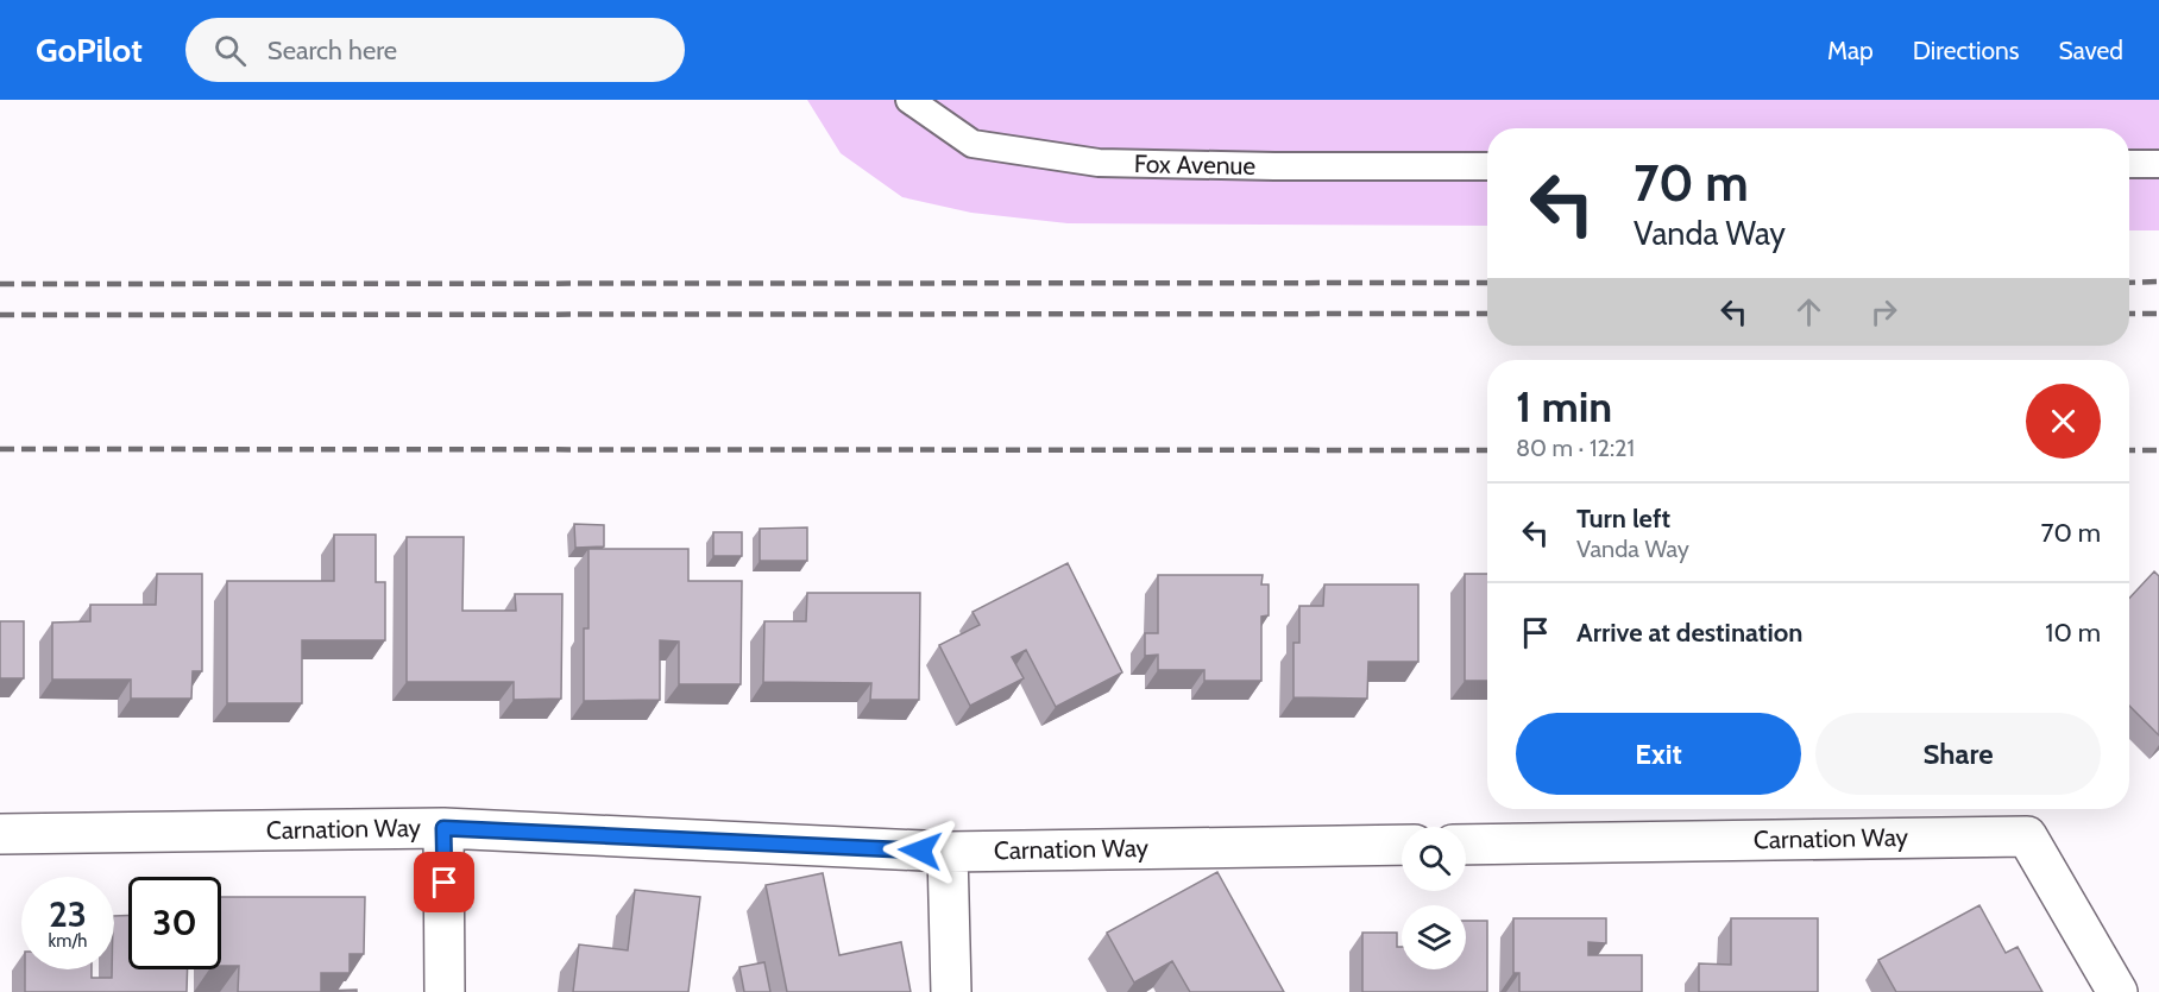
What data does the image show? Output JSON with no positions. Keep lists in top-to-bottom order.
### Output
{
  "streets": {
    "street": ["Carnation Way"],
    "lane": ["Fox Avenue"]
  },
  "page": {
    "header": "GoPilot",
    "search": "Search here",
    "nav": ["Map", "Directions", "Saved"],
    "turn": ["70 m", "Vanda Way"],
    "heading": ["1 min", "80 m · 12:21"],
    "list": [
      {
        "name": "Turn left",
        "note": "Vanda Way",
        "value": "70 m"
      },
      {
        "name": "Arrive at destination",
        "value": "10 m"
      }
    ],
    "buttons": ["Exit", "Share"],
    "speed": "23 km/h",
    "limit": "30"
  }
}
